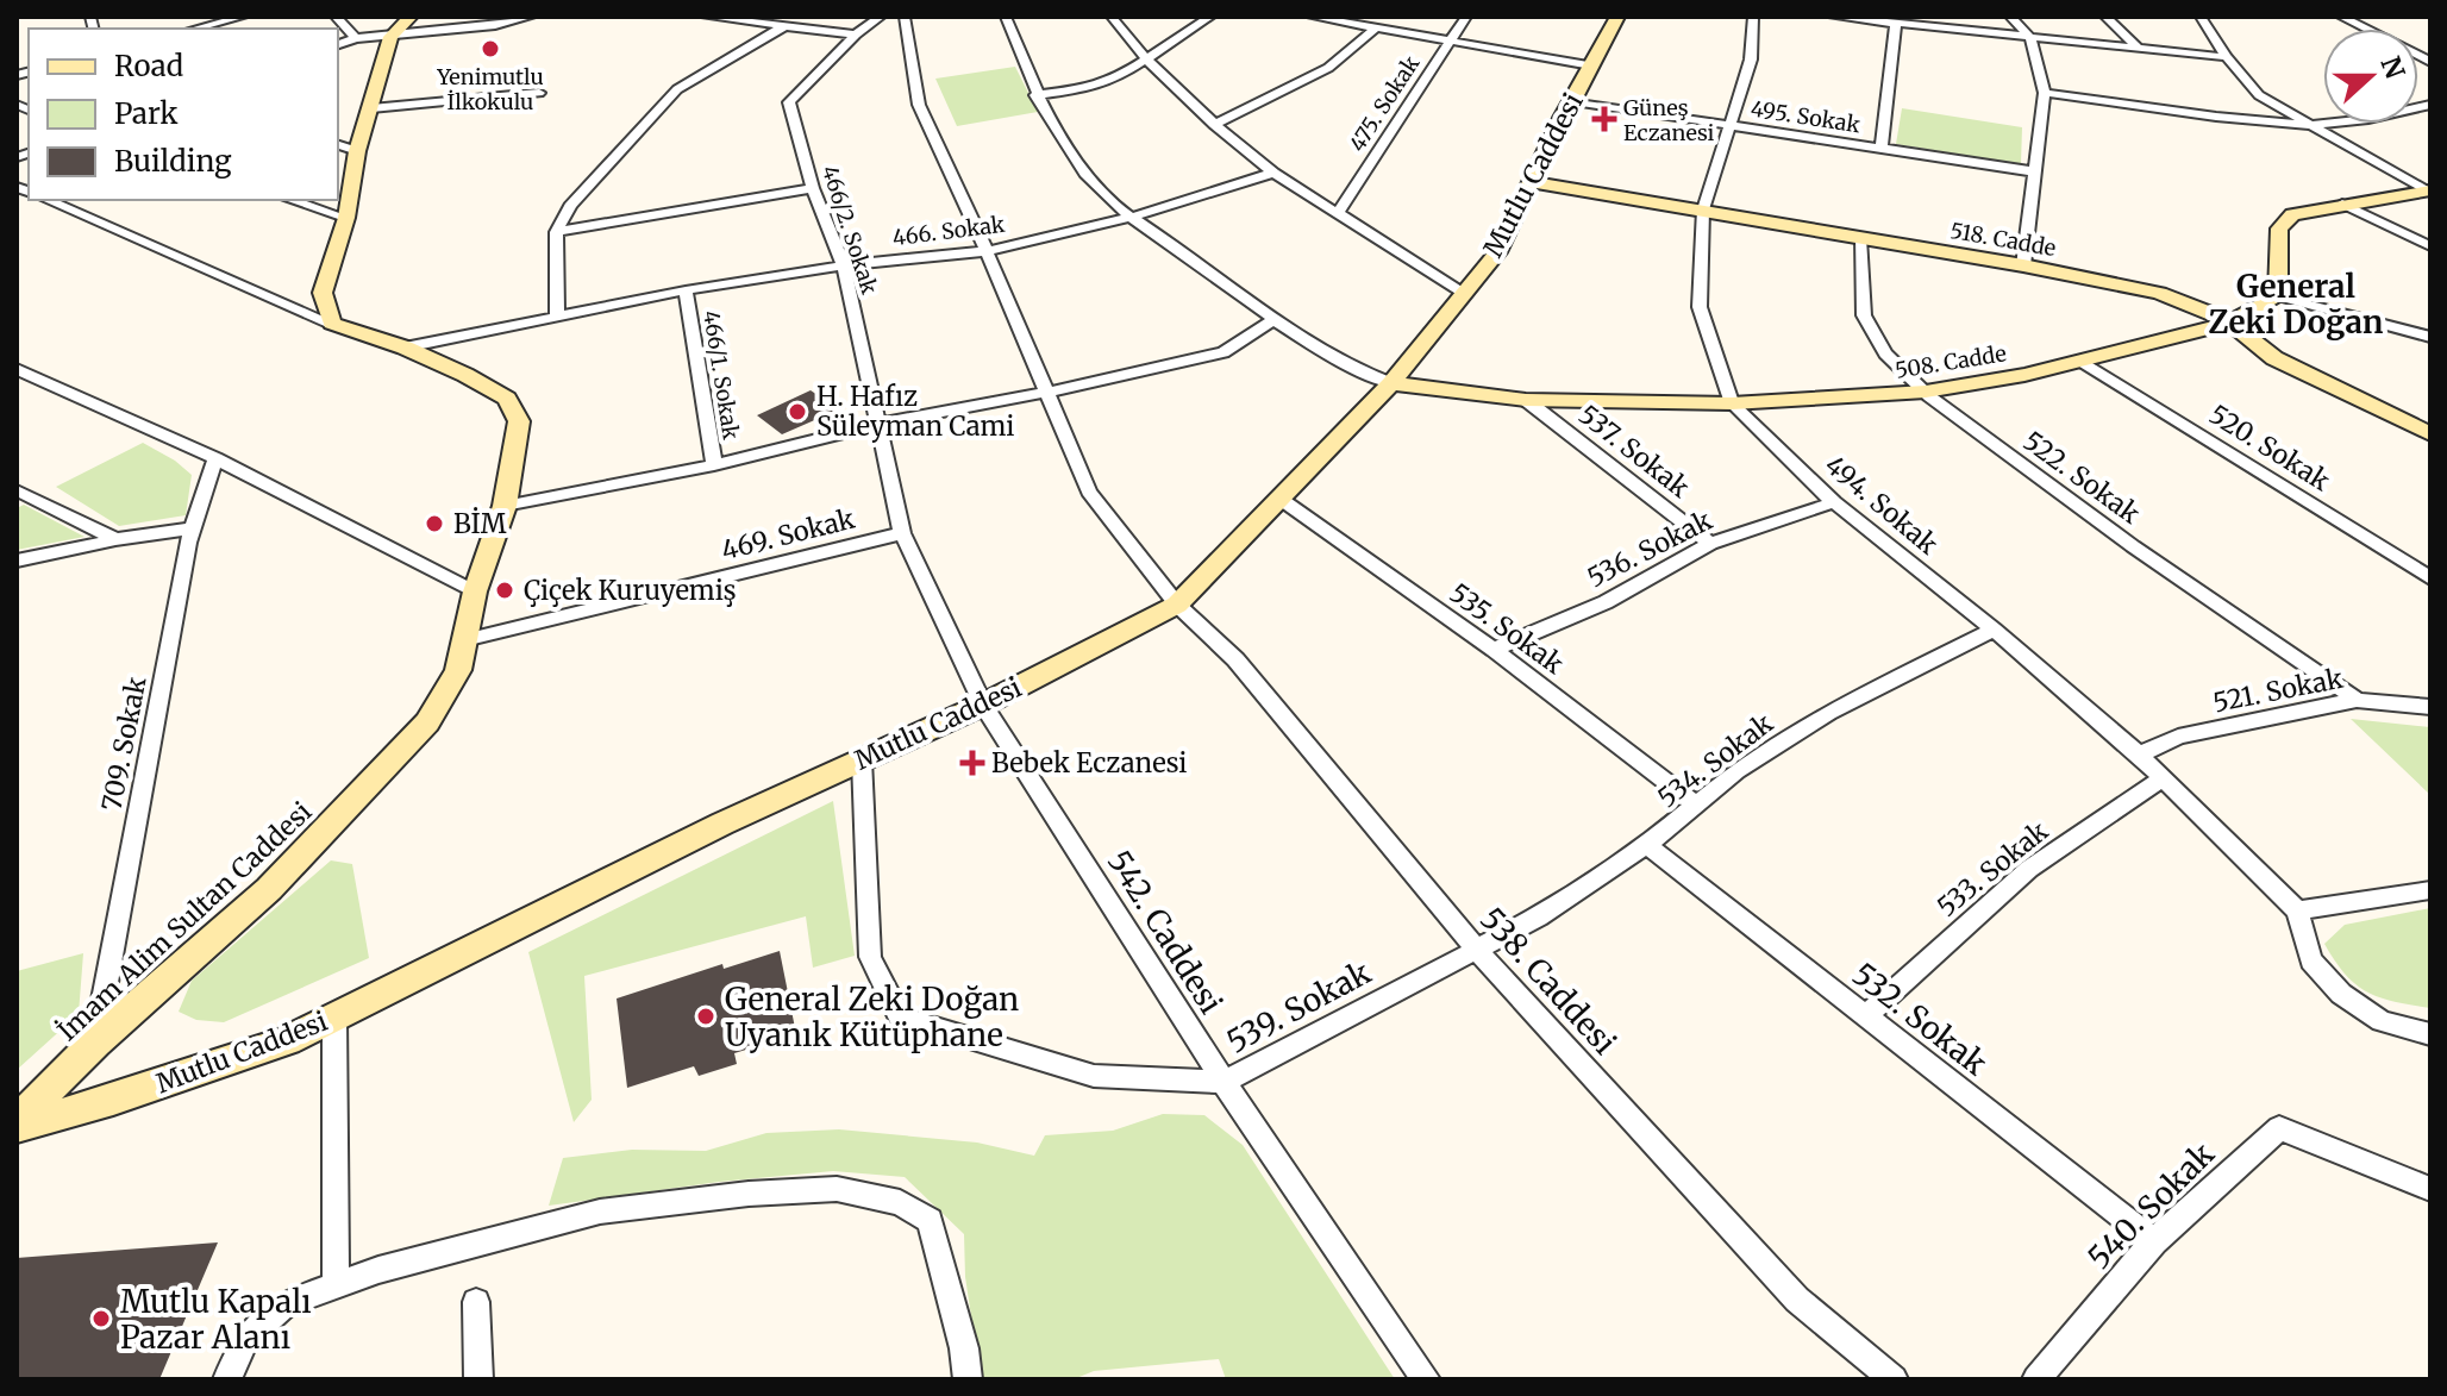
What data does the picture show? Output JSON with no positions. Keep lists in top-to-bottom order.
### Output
{
  "streets": {
    "street": [
      "475. Sokak",
      "495. Sokak",
      "Mutlu Caddesi",
      "466/2. Sokak",
      "466. Sokak",
      "518. Cadde",
      "508. Cadde",
      "466/1. Sokak",
      "520. Sokak",
      "537. Sokak",
      "522. Sokak",
      "494. Sokak",
      "469. Sokak",
      "536. Sokak",
      "535. Sokak",
      "521. Sokak",
      "709. Sokak",
      "534. Sokak",
      "533. Sokak",
      "İmam Alim Sultan Caddesi",
      "542. Caddesi",
      "538. Caddesi",
      "539. Sokak",
      "532. Sokak",
      "540. Sokak"
    ]
  },
  "crossings": [
    ["495. Sokak", "Mutlu Caddesi"],
    ["495. Sokak", "494. Sokak"],
    ["Mutlu Caddesi", "466/2. Sokak"],
    ["Mutlu Caddesi", "518. Cadde"],
    ["Mutlu Caddesi", "508. Cadde"],
    ["Mutlu Caddesi", "535. Sokak"],
    ["Mutlu Caddesi", "İmam Alim Sultan Caddesi"],
    ["Mutlu Caddesi", "542. Caddesi"],
    ["Mutlu Caddesi", "538. Caddesi"],
    ["Mutlu Caddesi", "539. Sokak"],
    ["466/2. Sokak", "466. Sokak"],
    ["466/2. Sokak", "469. Sokak"],
    ["466/2. Sokak", "542. Caddesi"],
    ["466. Sokak", "466/1. Sokak"],
    ["466. Sokak", "İmam Alim Sultan Caddesi"],
    ["466. Sokak", "538. Caddesi"],
    ["518. Cadde", "508. Cadde"],
    ["518. Cadde", "522. Sokak"],
    ["518. Cadde", "494. Sokak"],
    ["508. Cadde", "520. Sokak"],
    ["508. Cadde", "537. Sokak"],
    ["508. Cadde", "522. Sokak"],
    ["508. Cadde", "494. Sokak"],
    ["537. Sokak", "536. Sokak"],
    ["522. Sokak", "521. Sokak"],
    ["494. Sokak", "536. Sokak"],
    ["494. Sokak", "521. Sokak"],
    ["494. Sokak", "534. Sokak"],
    ["494. Sokak", "533. Sokak"],
    ["469. Sokak", "İmam Alim Sultan Caddesi"],
    ["536. Sokak", "535. Sokak"],
    ["535. Sokak", "534. Sokak"],
    ["709. Sokak", "İmam Alim Sultan Caddesi"],
    ["534. Sokak", "538. Caddesi"],
    ["534. Sokak", "539. Sokak"],
    ["534. Sokak", "532. Sokak"],
    ["533. Sokak", "532. Sokak"],
    ["542. Caddesi", "539. Sokak"],
    ["538. Caddesi", "539. Sokak"],
    ["532. Sokak", "540. Sokak"]
  ],
  "districts": ["General Zeki Doğan"],
  "places": {
    "other": [
      "Yenimutlu İlkokulu",
      "H. Hafız Süleyman Cami",
      "BİM",
      "Çiçek Kuruyemiş",
      "General Zeki Doğan Uyanık Kütüphane",
      "Mutlu Kapalı Pazar Alanı"
    ],
    "health": ["Güneş Eczanesi", "Bebek Eczanesi"]
  },
  "legend": ["Road", "Park", "Building"],
  "north": "right"
}
